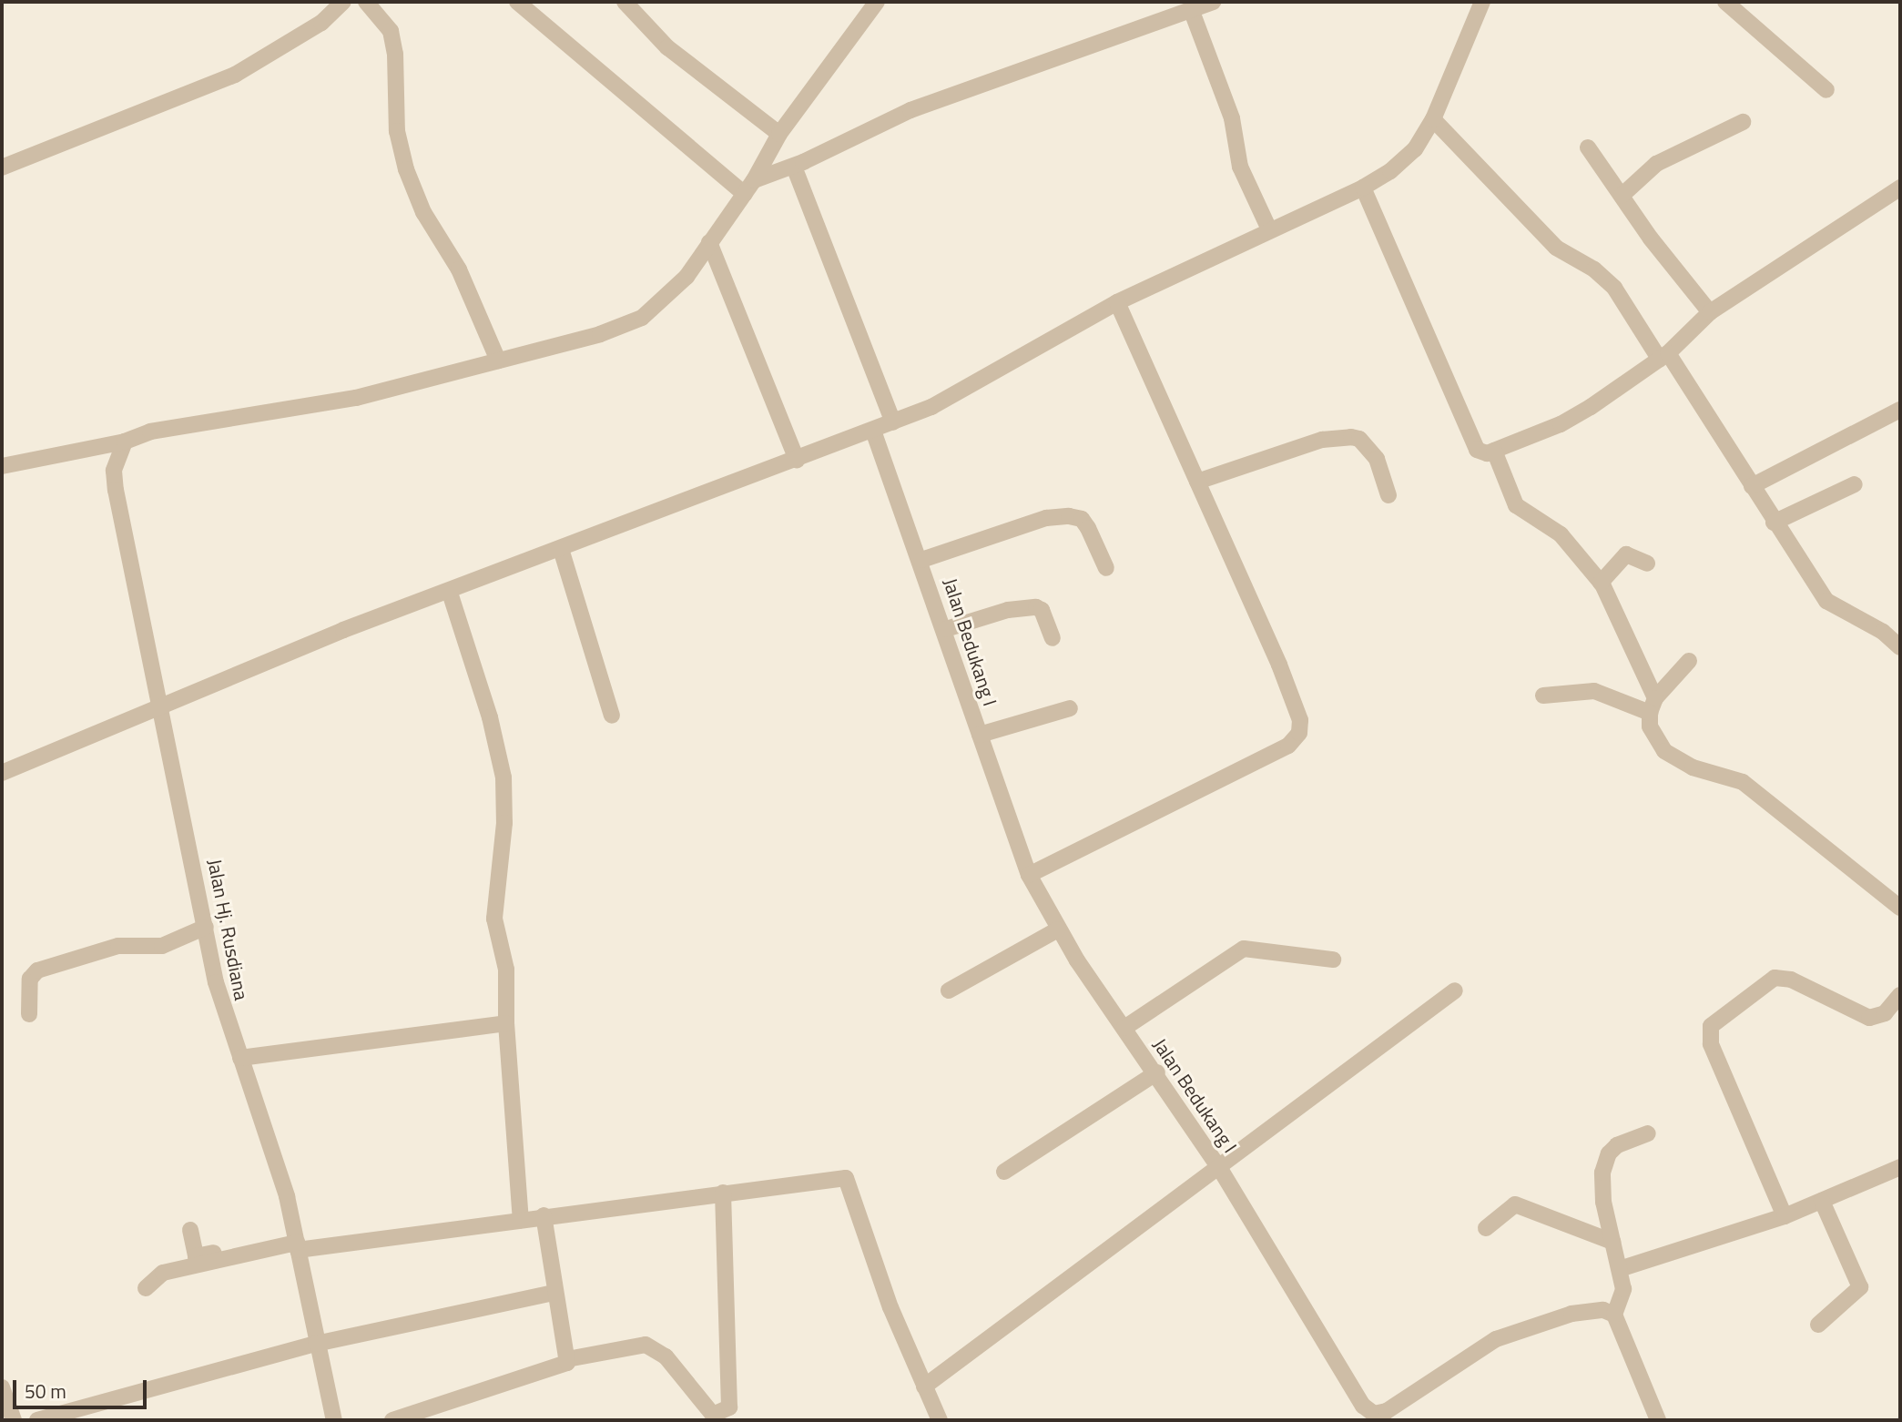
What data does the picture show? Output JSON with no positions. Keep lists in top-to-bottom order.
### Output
{
  "streets": {
    "street": ["Jalan Bedukang I", "Jalan Hj. Rusdiana"]
  },
  "scale_bar": "50 m"
}
